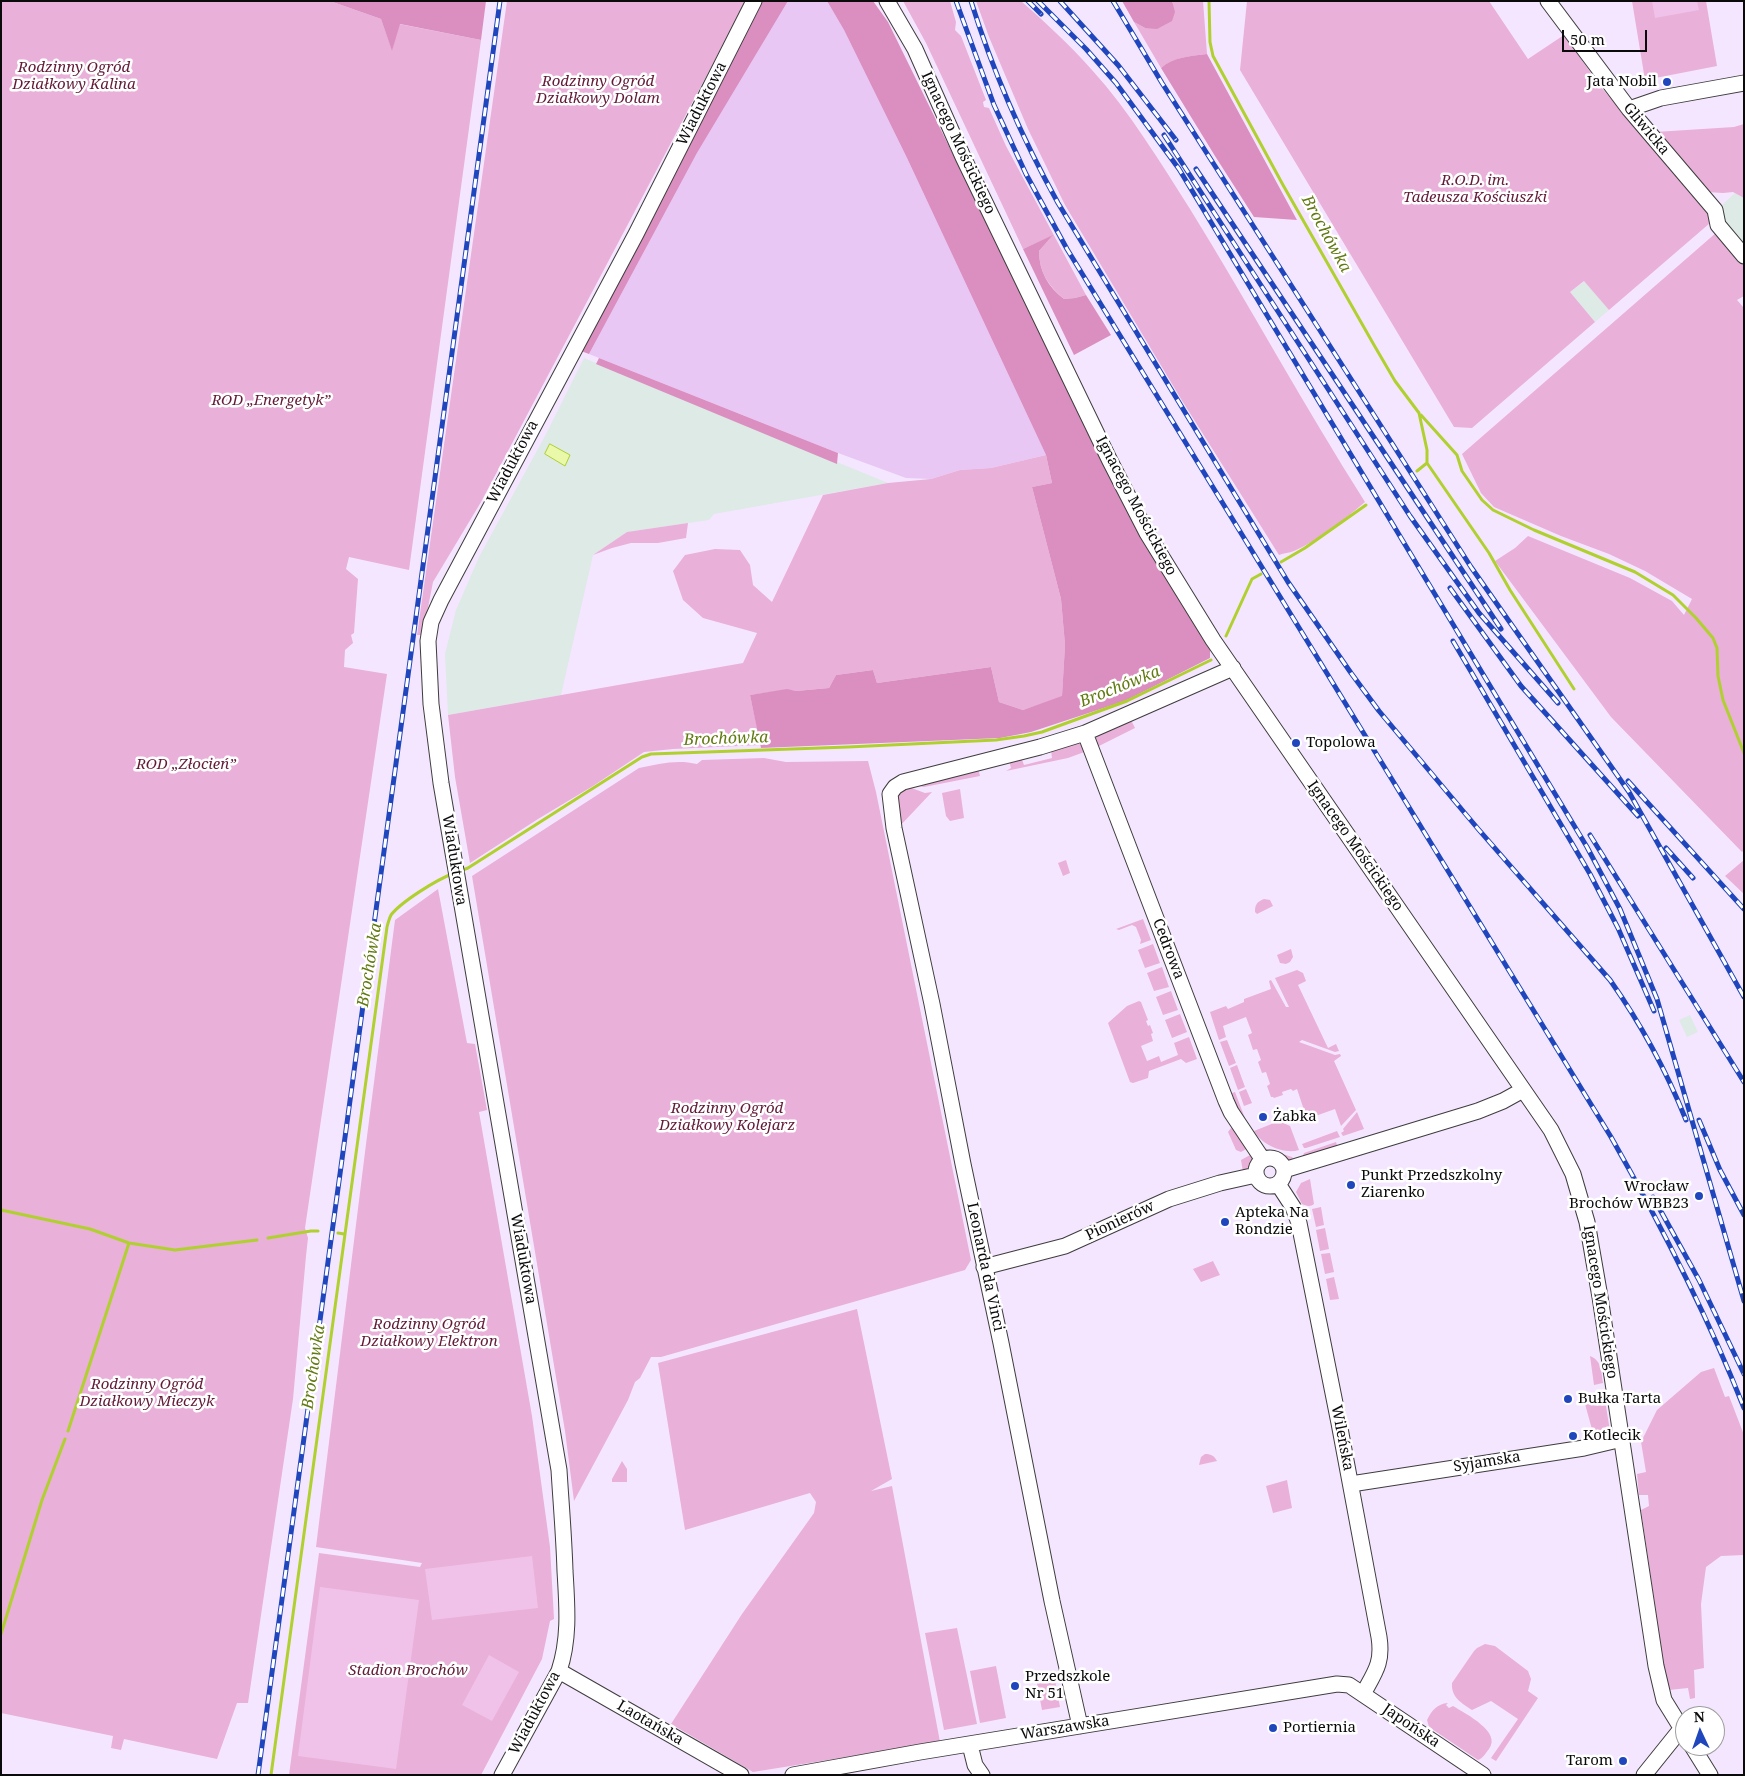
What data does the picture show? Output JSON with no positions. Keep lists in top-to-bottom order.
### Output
{
  "streets": {
    "street": [
      "Wiaduktowa",
      "Gliwicka",
      "Ignacego Mościckiego",
      "Cedrowa",
      "Pionierów",
      "Leonarda da Vinci",
      "Wileńska",
      "Syjamska",
      "Laotańska",
      "Japońska",
      "Warszawska"
    ]
  },
  "crossings": [
    ["Wiaduktowa", "Laotańska"],
    ["Ignacego Mościckiego", "Syjamska"],
    ["Cedrowa", "Pionierów"],
    ["Cedrowa", "Leonarda da Vinci"],
    ["Cedrowa", "Wileńska"],
    ["Pionierów", "Leonarda da Vinci"],
    ["Pionierów", "Wileńska"],
    ["Leonarda da Vinci", "Warszawska"],
    ["Wileńska", "Syjamska"],
    ["Wileńska", "Japońska"],
    ["Japońska", "Warszawska"]
  ],
  "water": ["Brochówka"],
  "parks": [
    "Rodzinny Ogród Działkowy Kalina",
    "Rodzinny Ogród Działkowy Dolam",
    "R.O.D. im. Tadeusza Kościuszki",
    "ROD „Energetyk”",
    "ROD „Złocień”",
    "Rodzinny Ogród Działkowy Kolejarz",
    "Rodzinny Ogród Działkowy Elektron",
    "Rodzinny Ogród Działkowy Mieczyk",
    "Stadion Brochów"
  ],
  "places": [
    "Jata Nobil",
    "Topolowa",
    "Żabka",
    "Punkt Przedszkolny Ziarenko",
    "Wrocław Brochów WBB23",
    "Apteka Na Rondzie",
    "Bułka Tarta",
    "Kotlecik",
    "Przedszkole Nr 51",
    "Portiernia",
    "Tarom"
  ],
  "scale_bar": "50 m",
  "north": "top"
}
